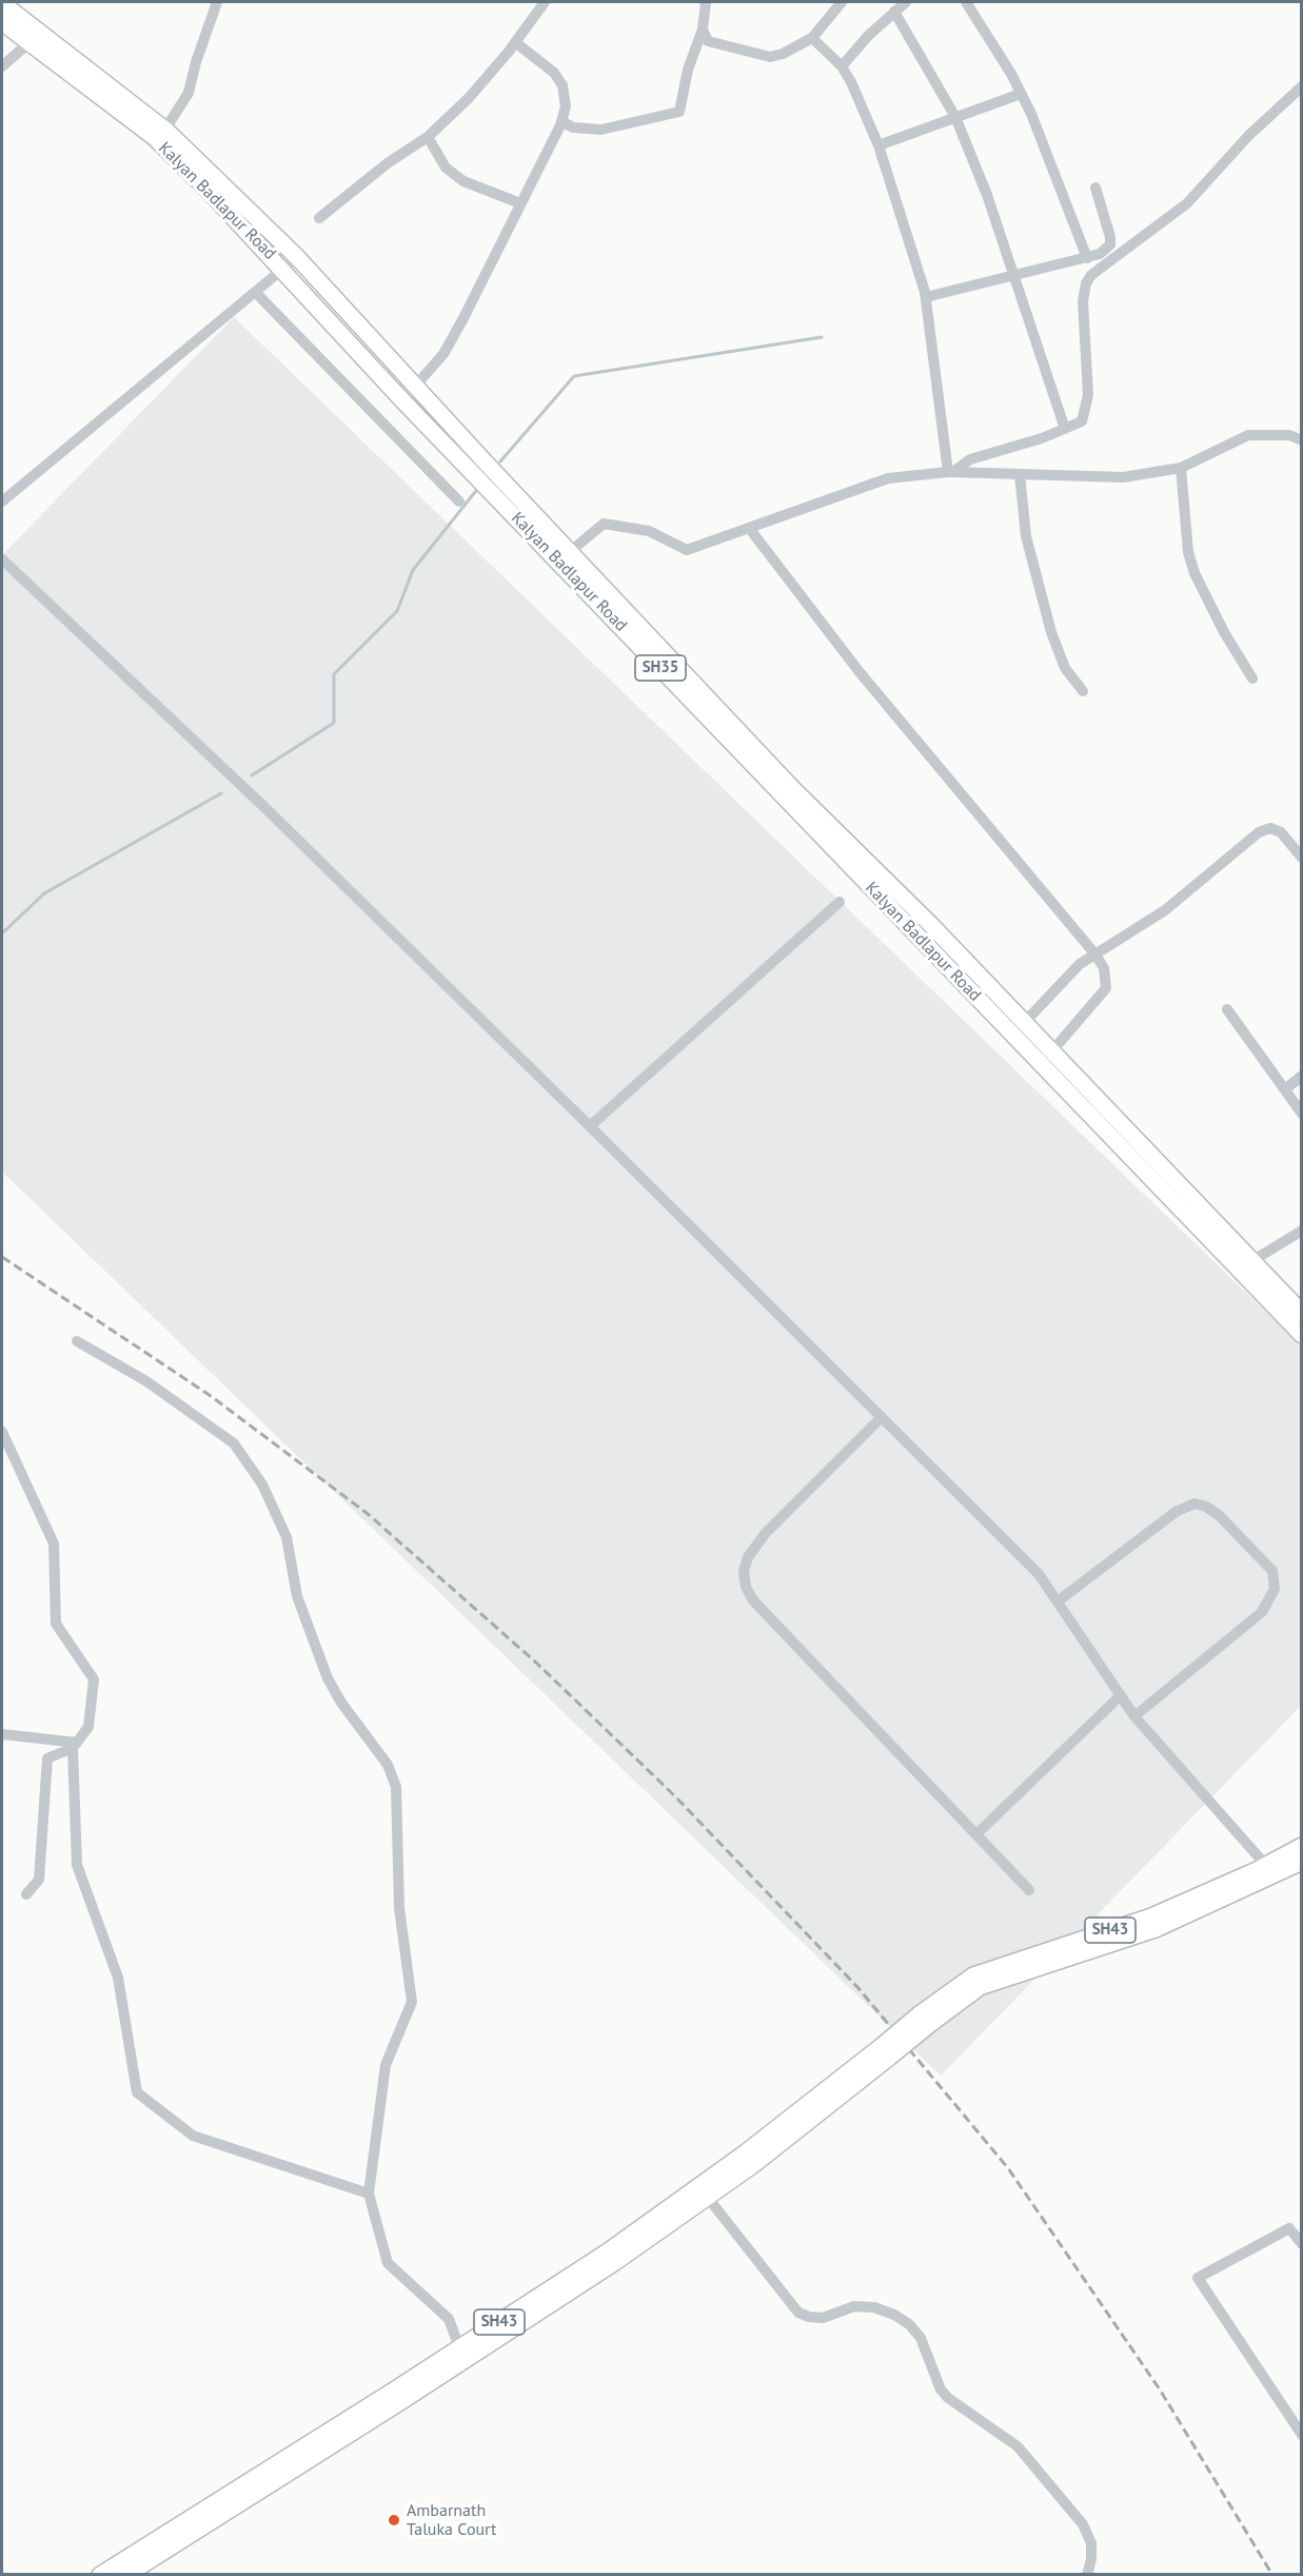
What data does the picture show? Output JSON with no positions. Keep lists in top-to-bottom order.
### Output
{
  "streets": {
    "main road": ["Kalyan Badlapur Road", "SH35", "SH43"]
  },
  "places": ["Ambarnath Taluka Court"]
}
